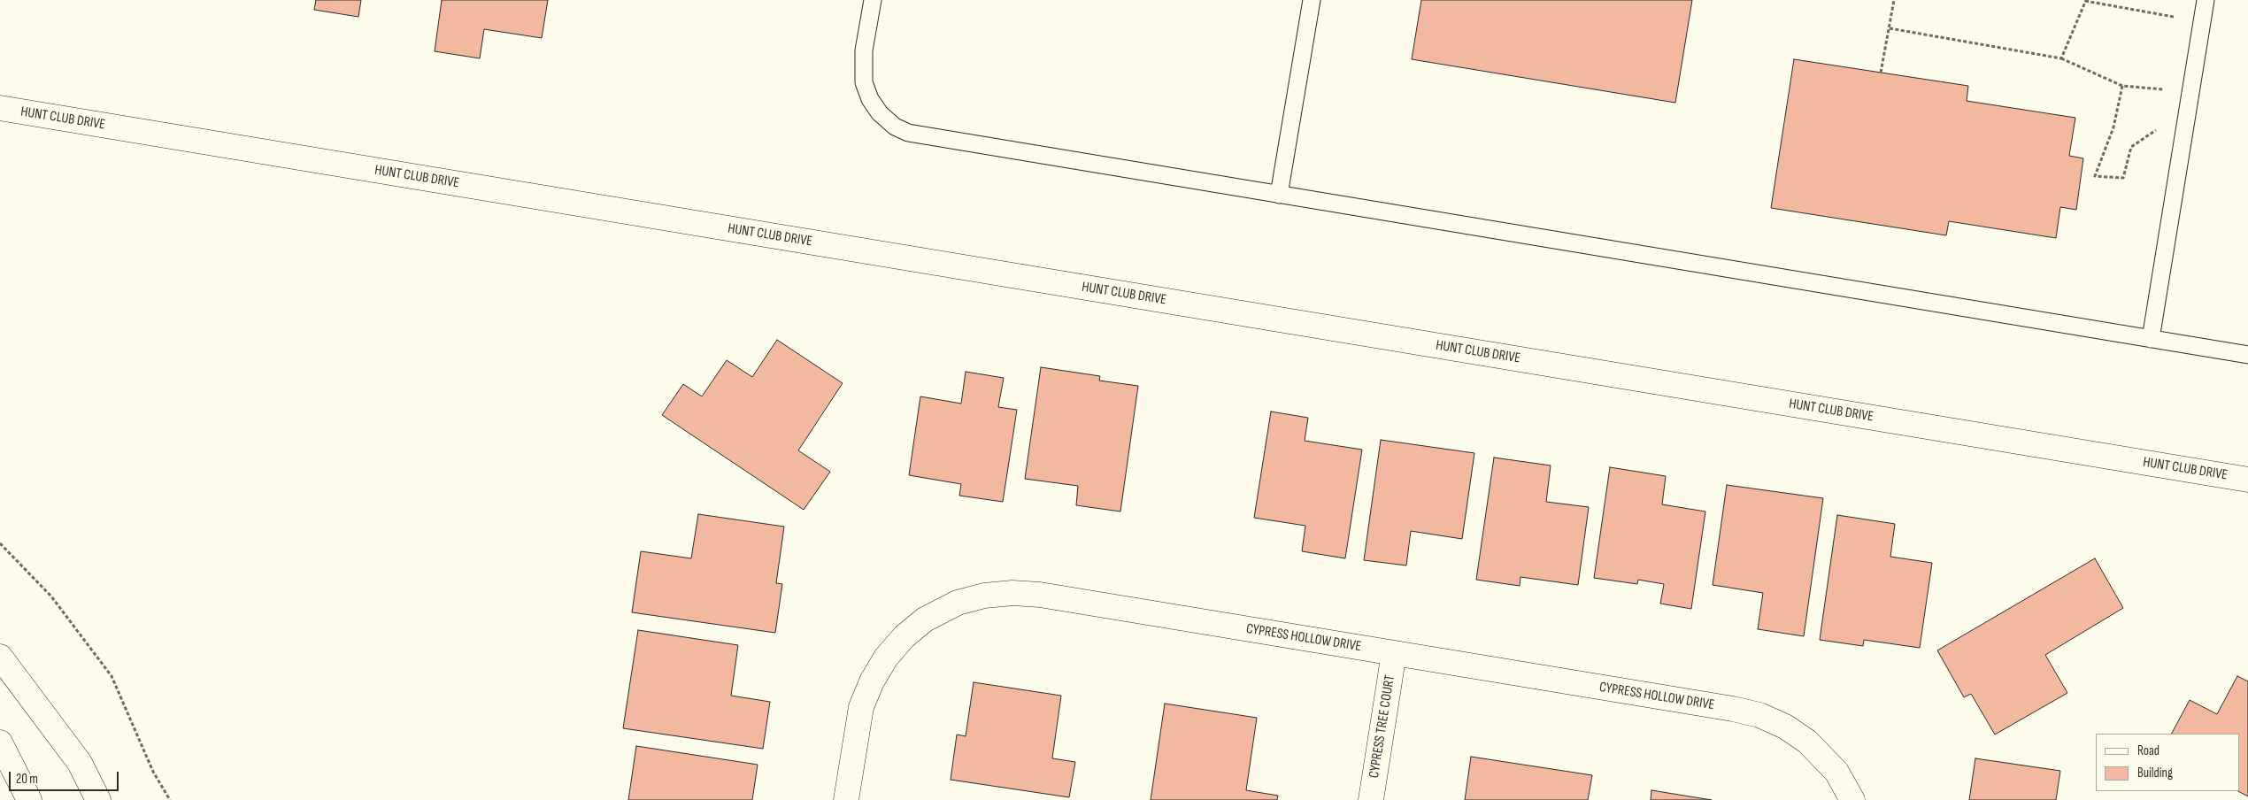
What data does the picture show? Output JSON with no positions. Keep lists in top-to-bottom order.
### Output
{
  "streets": {
    "street": ["HUNT CLUB DRIVE", "CYPRESS HOLLOW DRIVE", "CYPRESS TREE COURT"]
  },
  "crossings": [
    ["CYPRESS HOLLOW DRIVE", "CYPRESS TREE COURT"]
  ],
  "legend": ["Road", "Building"],
  "scale_bar": "20 m"
}
